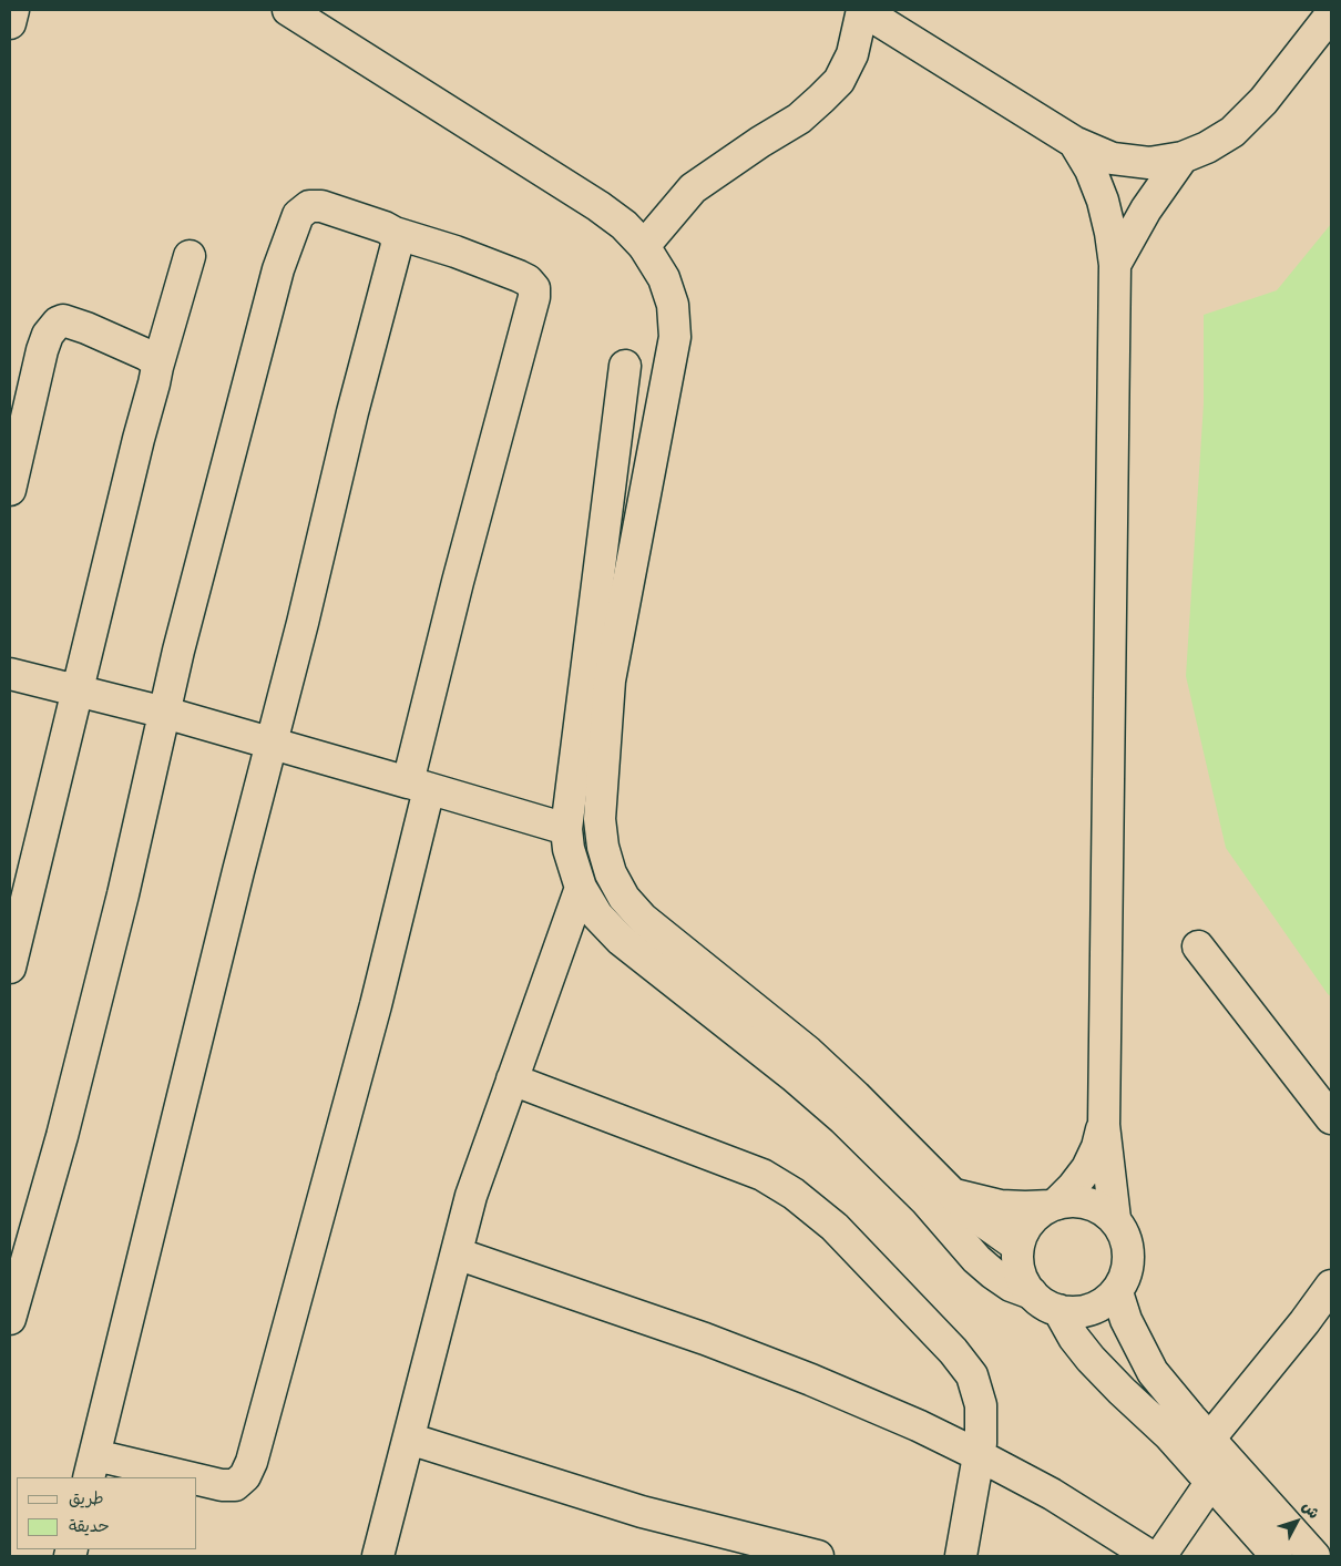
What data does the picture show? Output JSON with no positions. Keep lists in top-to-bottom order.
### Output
{
  "legend": ["طريق", "حديقة"],
  "north": "top right"
}
